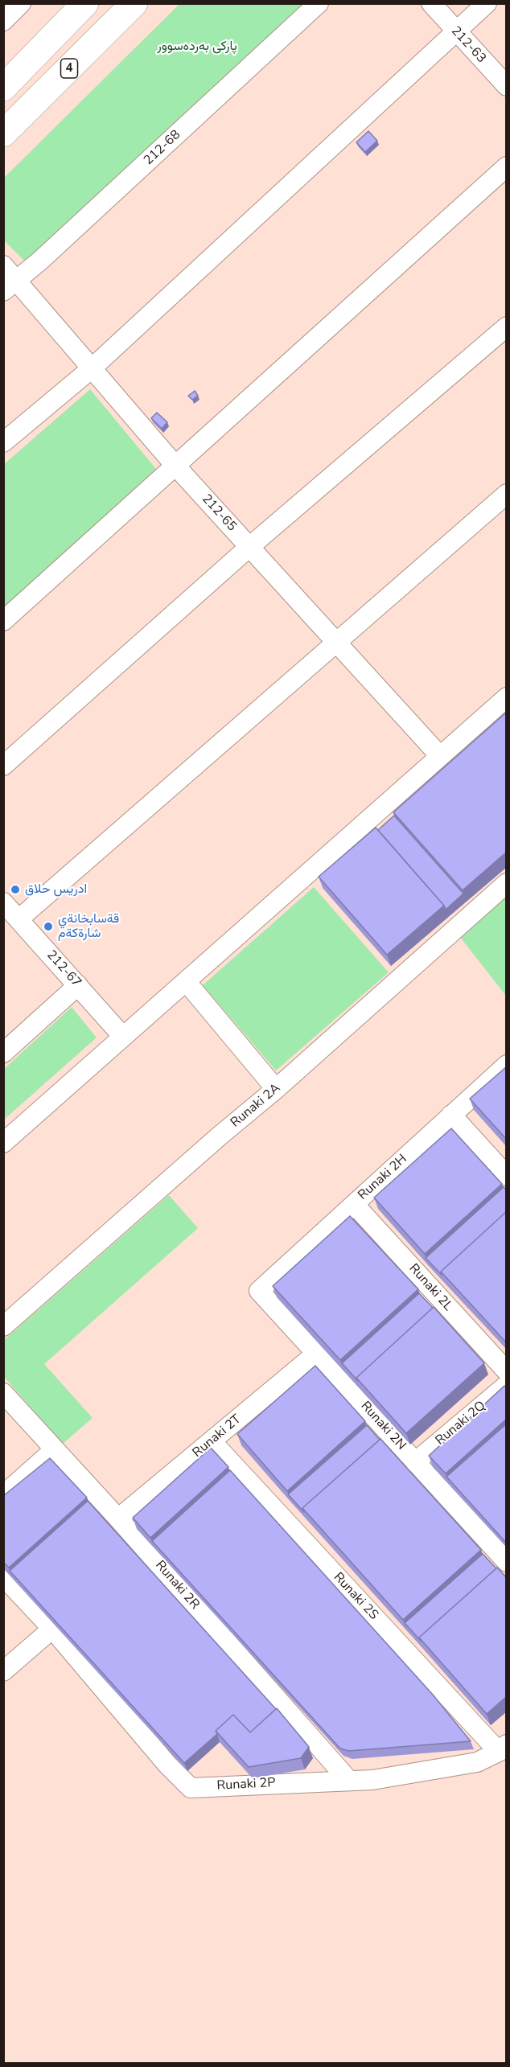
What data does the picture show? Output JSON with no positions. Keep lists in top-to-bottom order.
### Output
{
  "streets": {
    "highway": ["4"],
    "street": [
      "212-63",
      "212-68",
      "212-65",
      "212-67",
      "Runaki 2A",
      "Runaki 2H",
      "Runaki 2L",
      "Runaki 2Q",
      "Runaki 2N",
      "Runaki 2T",
      "Runaki 2R",
      "Runaki 2S",
      "Runaki 2P"
    ]
  },
  "crossings": [
    ["212-68", "212-65"],
    ["Runaki 2H", "Runaki 2L"],
    ["Runaki 2H", "Runaki 2N"],
    ["Runaki 2Q", "Runaki 2N"],
    ["Runaki 2N", "Runaki 2T"],
    ["Runaki 2T", "Runaki 2R"],
    ["Runaki 2T", "Runaki 2S"],
    ["Runaki 2R", "Runaki 2P"],
    ["Runaki 2S", "Runaki 2P"]
  ],
  "parks": ["پارکی بەردەسوور"],
  "places": ["ادريس حلاق", "قةسابخانةي شارةكةم"]
}
